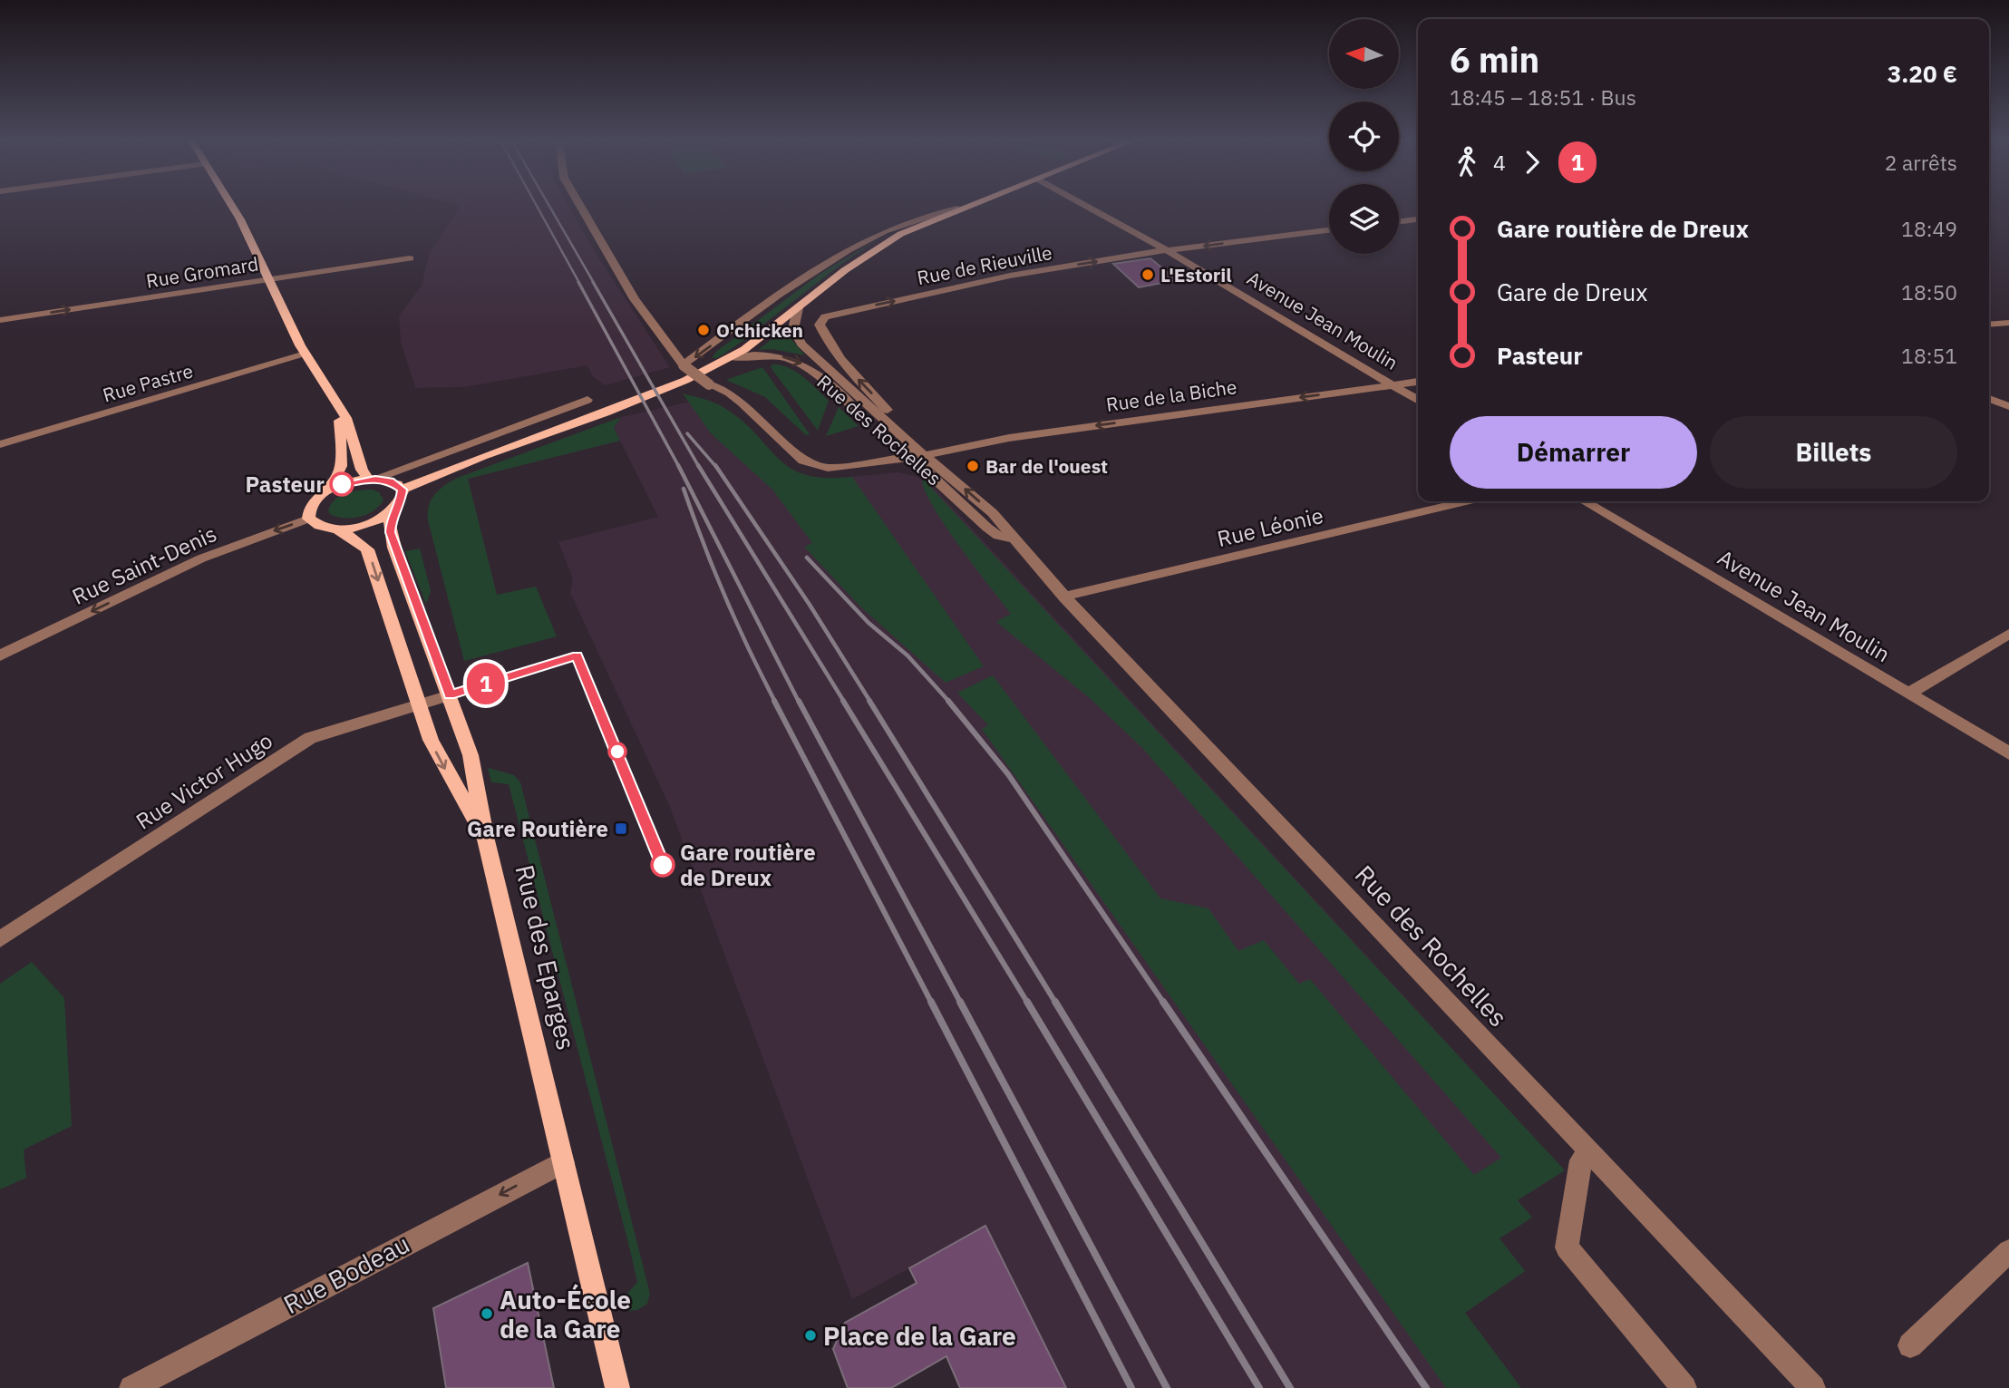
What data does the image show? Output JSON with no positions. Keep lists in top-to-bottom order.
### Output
{
  "streets": {
    "main road": ["Rue des Eparges"],
    "street": [
      "Rue de Rieuville",
      "Rue Gromard",
      "Avenue Jean Moulin",
      "Rue Pastre",
      "Rue de la Biche",
      "Rue des Rochelles",
      "Rue Léonie",
      "Rue Saint-Denis",
      "Rue Victor Hugo",
      "Rue Bodeau"
    ]
  },
  "crossings": [
    ["Rue de Rieuville", "Avenue Jean Moulin"],
    ["Rue de Rieuville", "Rue des Rochelles"],
    ["Avenue Jean Moulin", "Rue de la Biche"],
    ["Rue de la Biche", "Rue des Rochelles"],
    ["Rue des Rochelles", "Rue Léonie"],
    ["Rue Victor Hugo", "Rue des Eparges"],
    ["Rue des Eparges", "Rue Bodeau"]
  ],
  "one_way": [
    "Rue Gromard",
    "Rue de la Biche",
    "Rue Saint-Denis",
    "Rue Bodeau"
  ],
  "places": {
    "other": [
      "L'Estoril",
      "O'chicken",
      "Bar de l'ouest",
      "Pasteur",
      "Gare routière de Dreux",
      "Auto-École de la Gare",
      "Place de la Gare"
    ],
    "transit": ["Gare Routière"]
  },
  "lines": ["bus line 1"],
  "north": "left",
  "page": {
    "on_map": "1",
    "heading": ["6 min", "18:45 – 18:51 · Bus", "3.20 €"],
    "legs": ["4", "1", "2 arrêts"],
    "list": [
      {
        "name": "Gare routière de Dreux",
        "value": "18:49"
      },
      {
        "name": "Gare de Dreux",
        "value": "18:50"
      },
      {
        "name": "Pasteur",
        "value": "18:51"
      }
    ],
    "buttons": ["Démarrer", "Billets"]
  }
}
